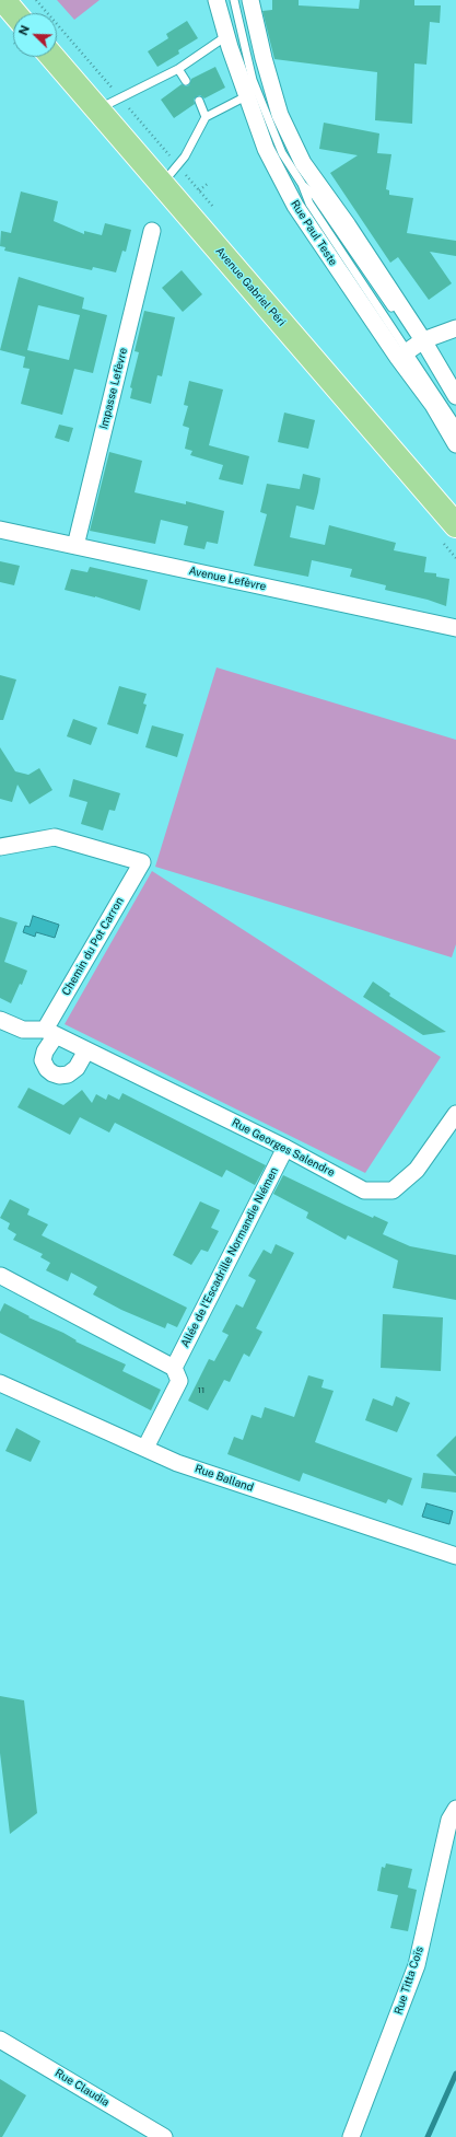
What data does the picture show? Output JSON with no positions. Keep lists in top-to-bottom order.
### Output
{
  "streets": {
    "main road": ["Avenue Gabriel Péri"],
    "street": [
      "Rue Paul Teste",
      "Impasse Lefèvre",
      "Avenue Lefèvre",
      "Chemin du Pot Carron",
      "Rue Georges Salendre",
      "Allée de l'Escadrille Normandie Niémen",
      "Rue Balland",
      "Rue Titta Coïs",
      "Rue Claudia"
    ]
  },
  "crossings": [
    ["Impasse Lefèvre", "Avenue Lefèvre"],
    ["Chemin du Pot Carron", "Rue Georges Salendre"],
    ["Rue Georges Salendre", "Allée de l'Escadrille Normandie Niémen"]
  ],
  "house_numbers": ["11"],
  "north": "top left"
}
